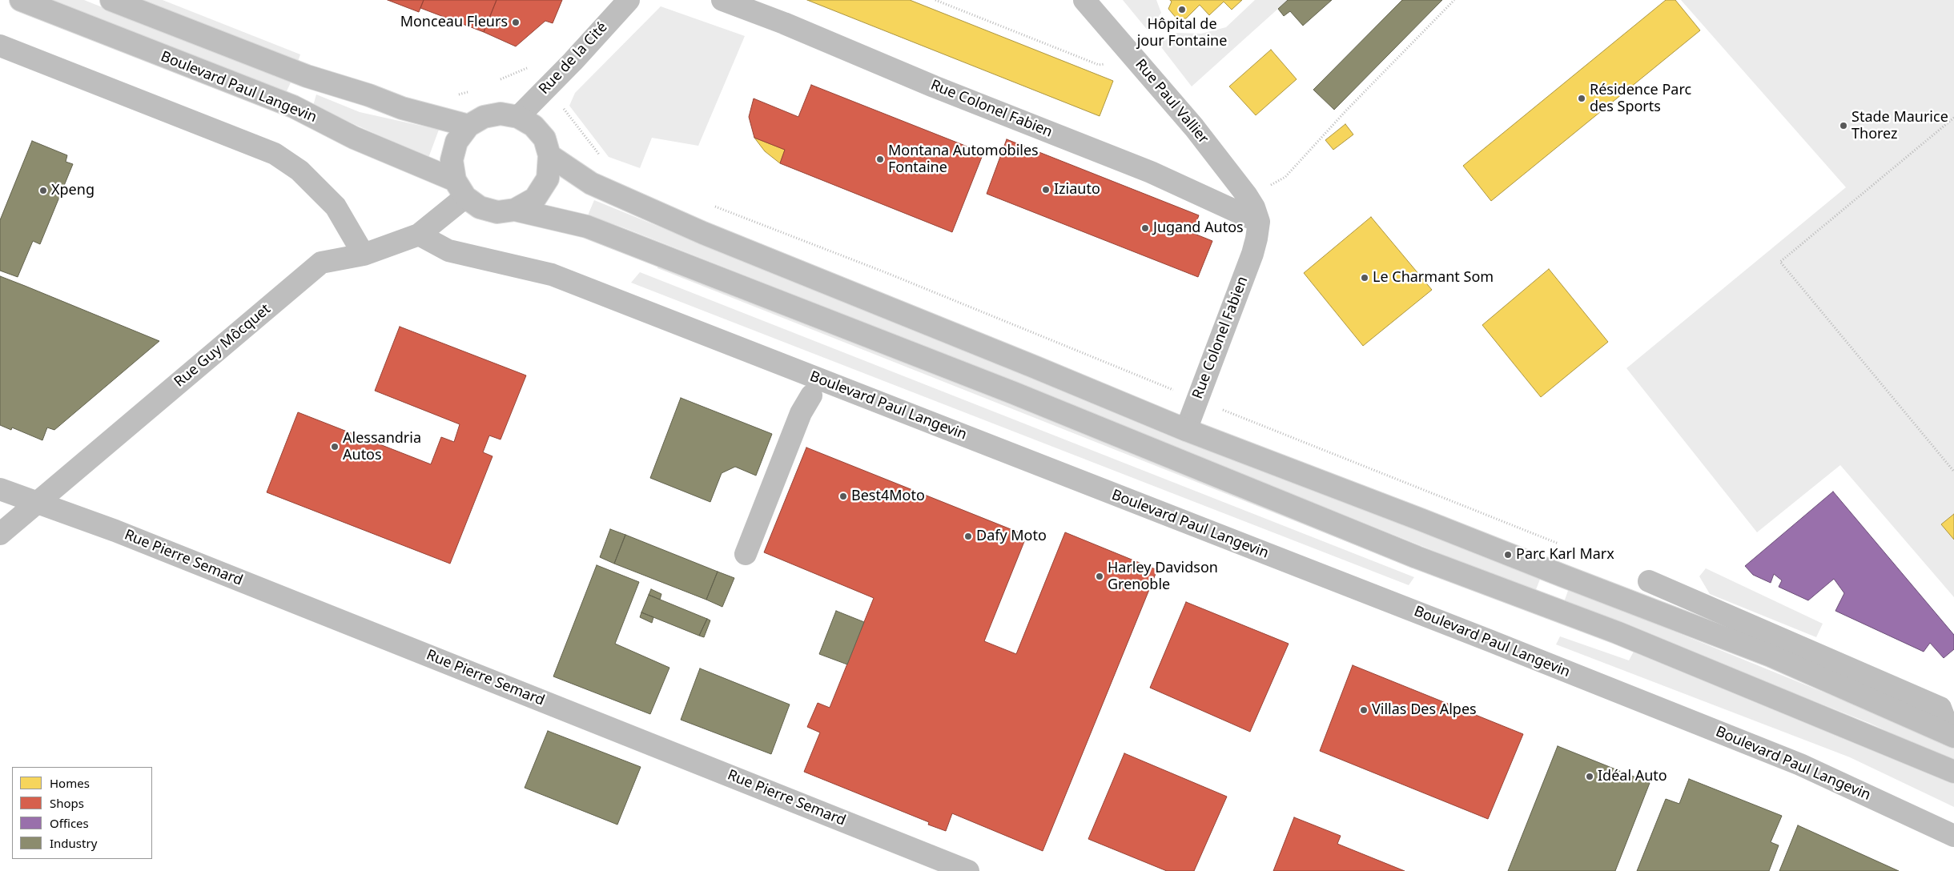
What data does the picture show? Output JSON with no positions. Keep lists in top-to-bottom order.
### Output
{
  "streets": {
    "street": [
      "Rue de la Cité",
      "Boulevard Paul Langevin",
      "Rue Paul Vallier",
      "Rue Colonel Fabien",
      "Rue Guy Môcquet",
      "Rue Pierre Semard"
    ]
  },
  "crossings": [
    ["Rue de la Cité", "Boulevard Paul Langevin"],
    ["Rue de la Cité", "Rue Guy Môcquet"],
    ["Boulevard Paul Langevin", "Rue Guy Môcquet"],
    ["Rue Paul Vallier", "Rue Colonel Fabien"],
    ["Rue Guy Môcquet", "Rue Pierre Semard"]
  ],
  "places": [
    "Hôpital de jour Fontaine",
    "Monceau Fleurs",
    "Résidence Parc des Sports",
    "Stade Maurice Thorez",
    "Montana Automobiles Fontaine",
    "Iziauto",
    "Xpeng",
    "Jugand Autos",
    "Le Charmant Som",
    "Alessandria Autos",
    "Best4Moto",
    "Dafy Moto",
    "Parc Karl Marx",
    "Harley Davidson Grenoble",
    "Villas Des Alpes",
    "Idéal Auto"
  ],
  "legend": [
    "Homes",
    "Shops",
    "Offices",
    "Industry"
  ]
}
